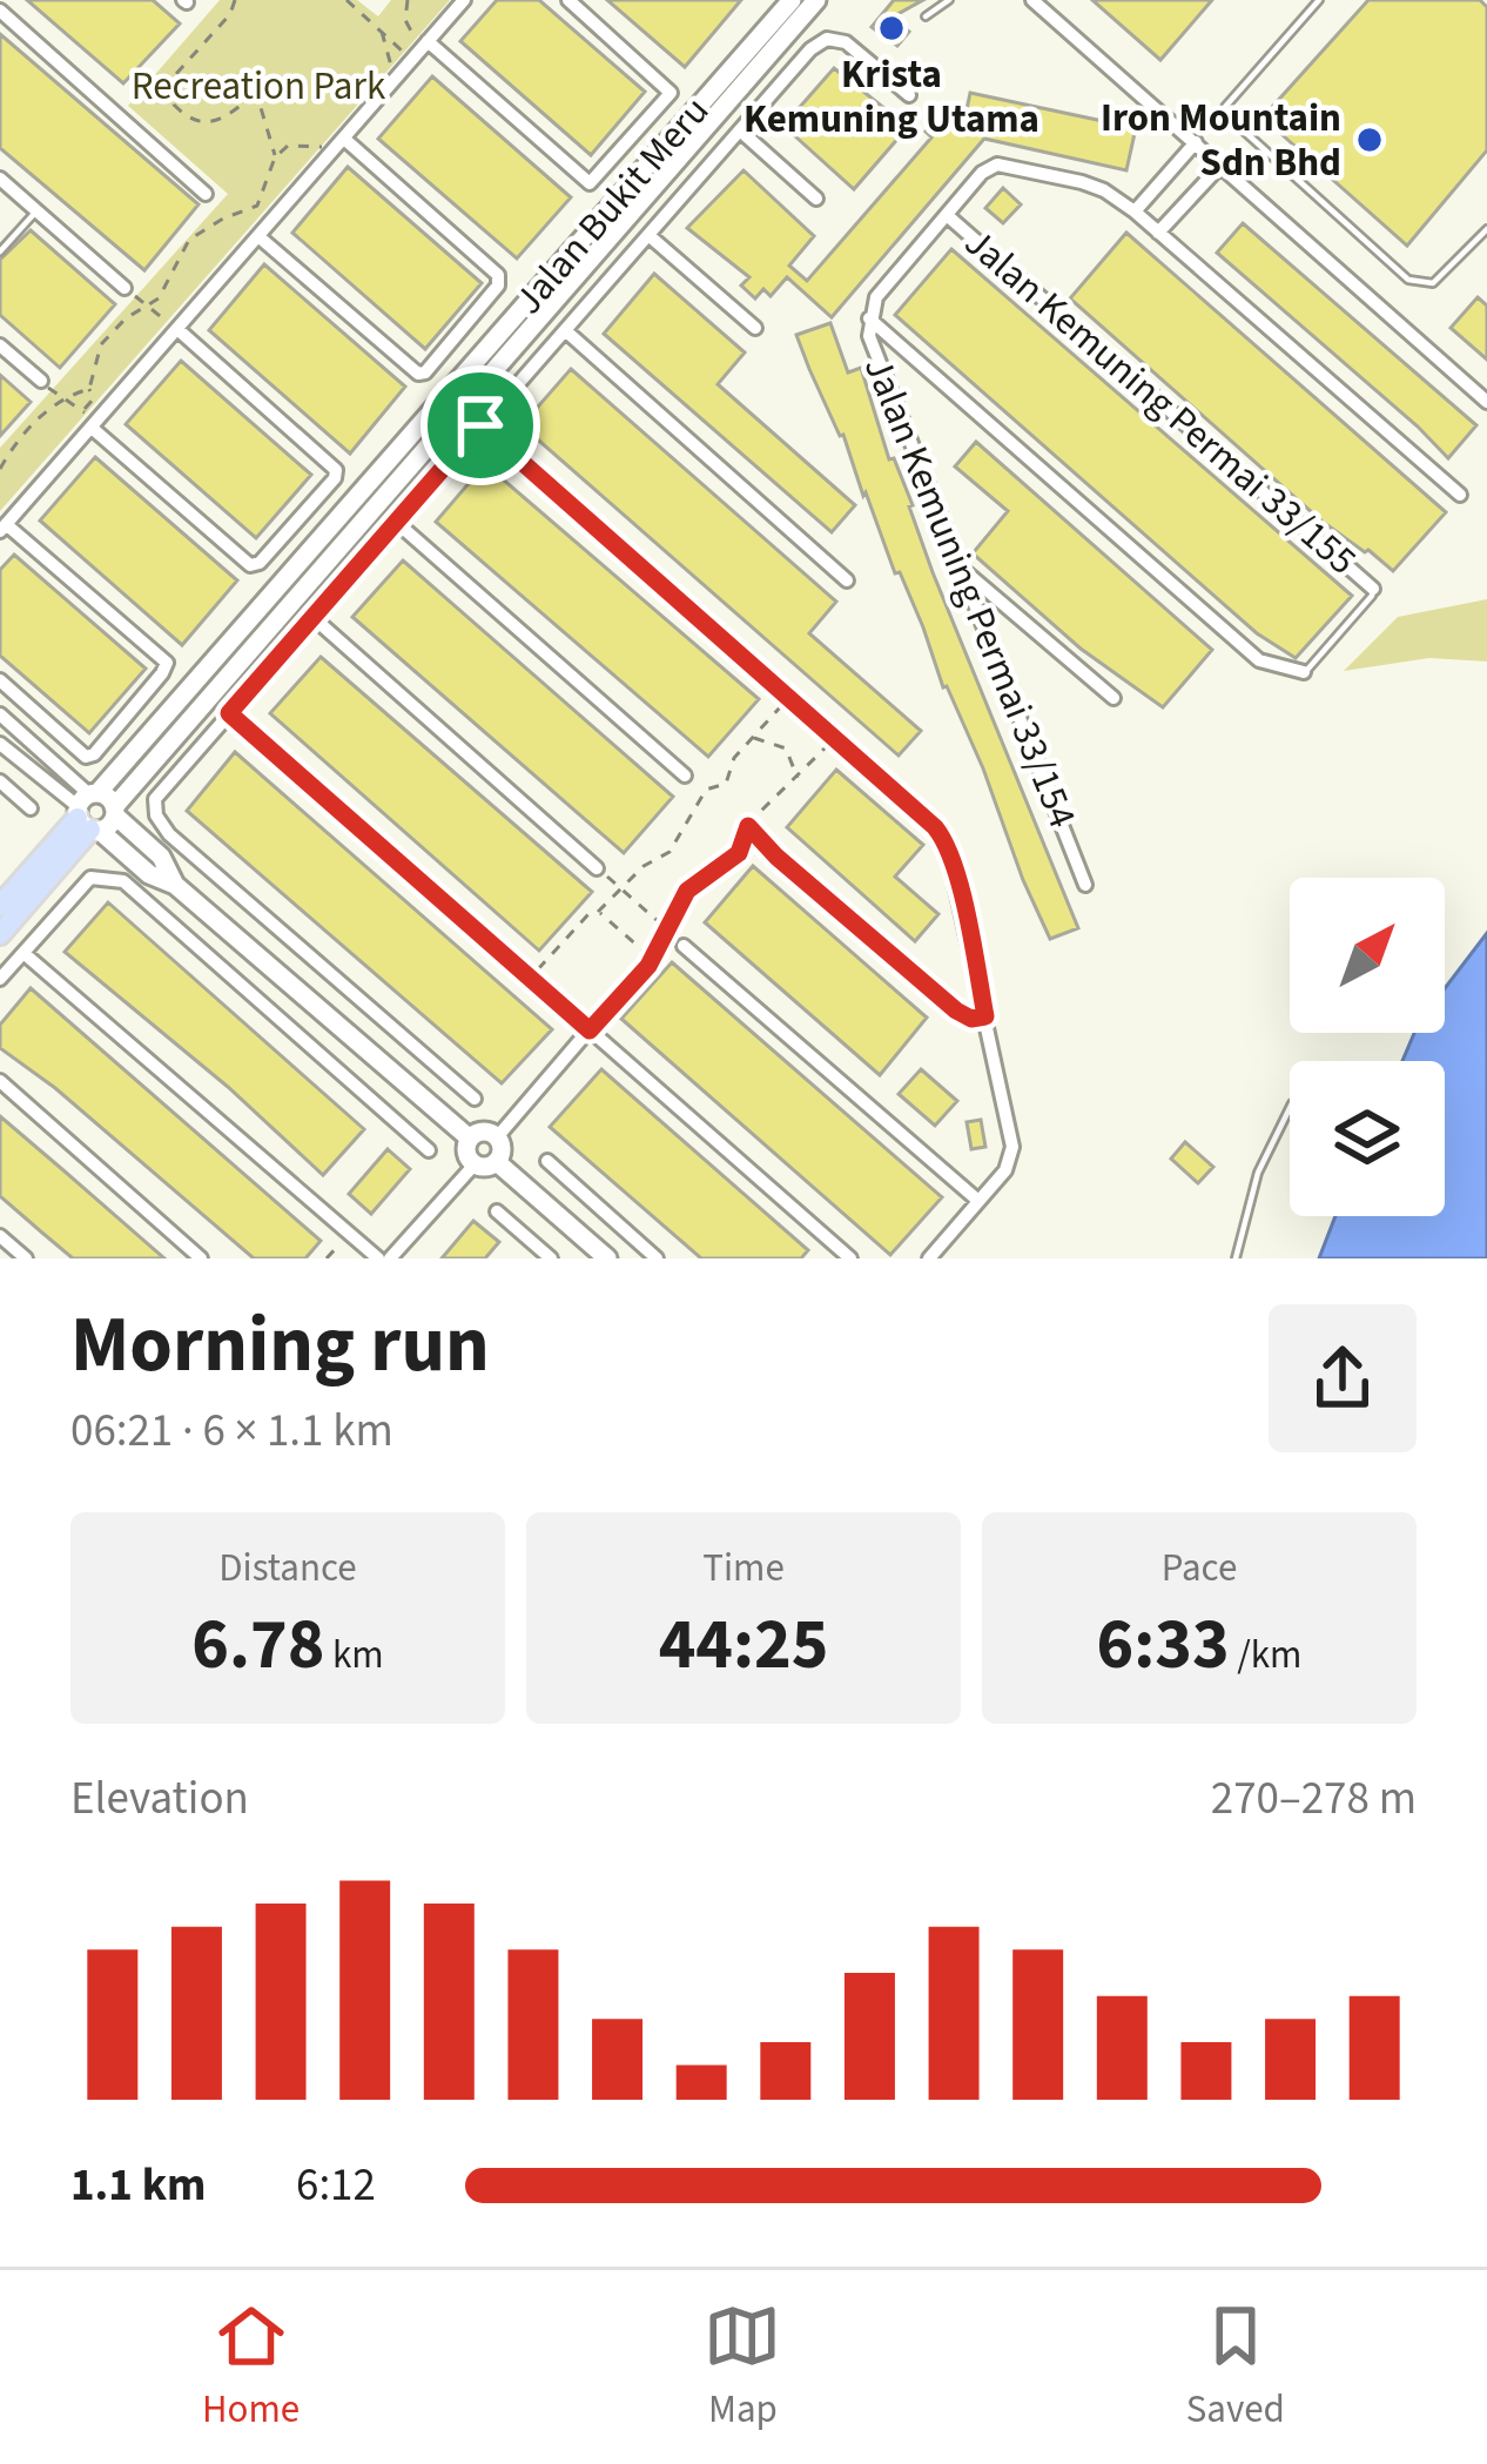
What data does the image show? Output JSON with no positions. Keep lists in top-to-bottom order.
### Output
{
  "streets": {
    "main road": ["Jalan Bukit Meru"],
    "street": ["Jalan Kemuning Permai 33/155", "Jalan Kemuning Permai 33/154"]
  },
  "crossings": [
    ["Jalan Kemuning Permai 33/155", "Jalan Kemuning Permai 33/154"]
  ],
  "parks": ["Recreation Park"],
  "places": ["Krista Kemuning Utama", "Iron Mountain Sdn Bhd"],
  "north": "top right",
  "page": {
    "heading": ["Morning run", "06:21 · 6 × 1.1 km"],
    "stats": [
      ["Distance", "6.78 km"],
      ["Time", "44:25"],
      ["Pace", "6:33 /km"]
    ],
    "chart": ["Elevation", "270–278 m"],
    "list": [
      {
        "name": "1.1 km",
        "note": "6:12"
      }
    ],
    "tabs": ["Home", "Map", "Saved"]
  }
}
